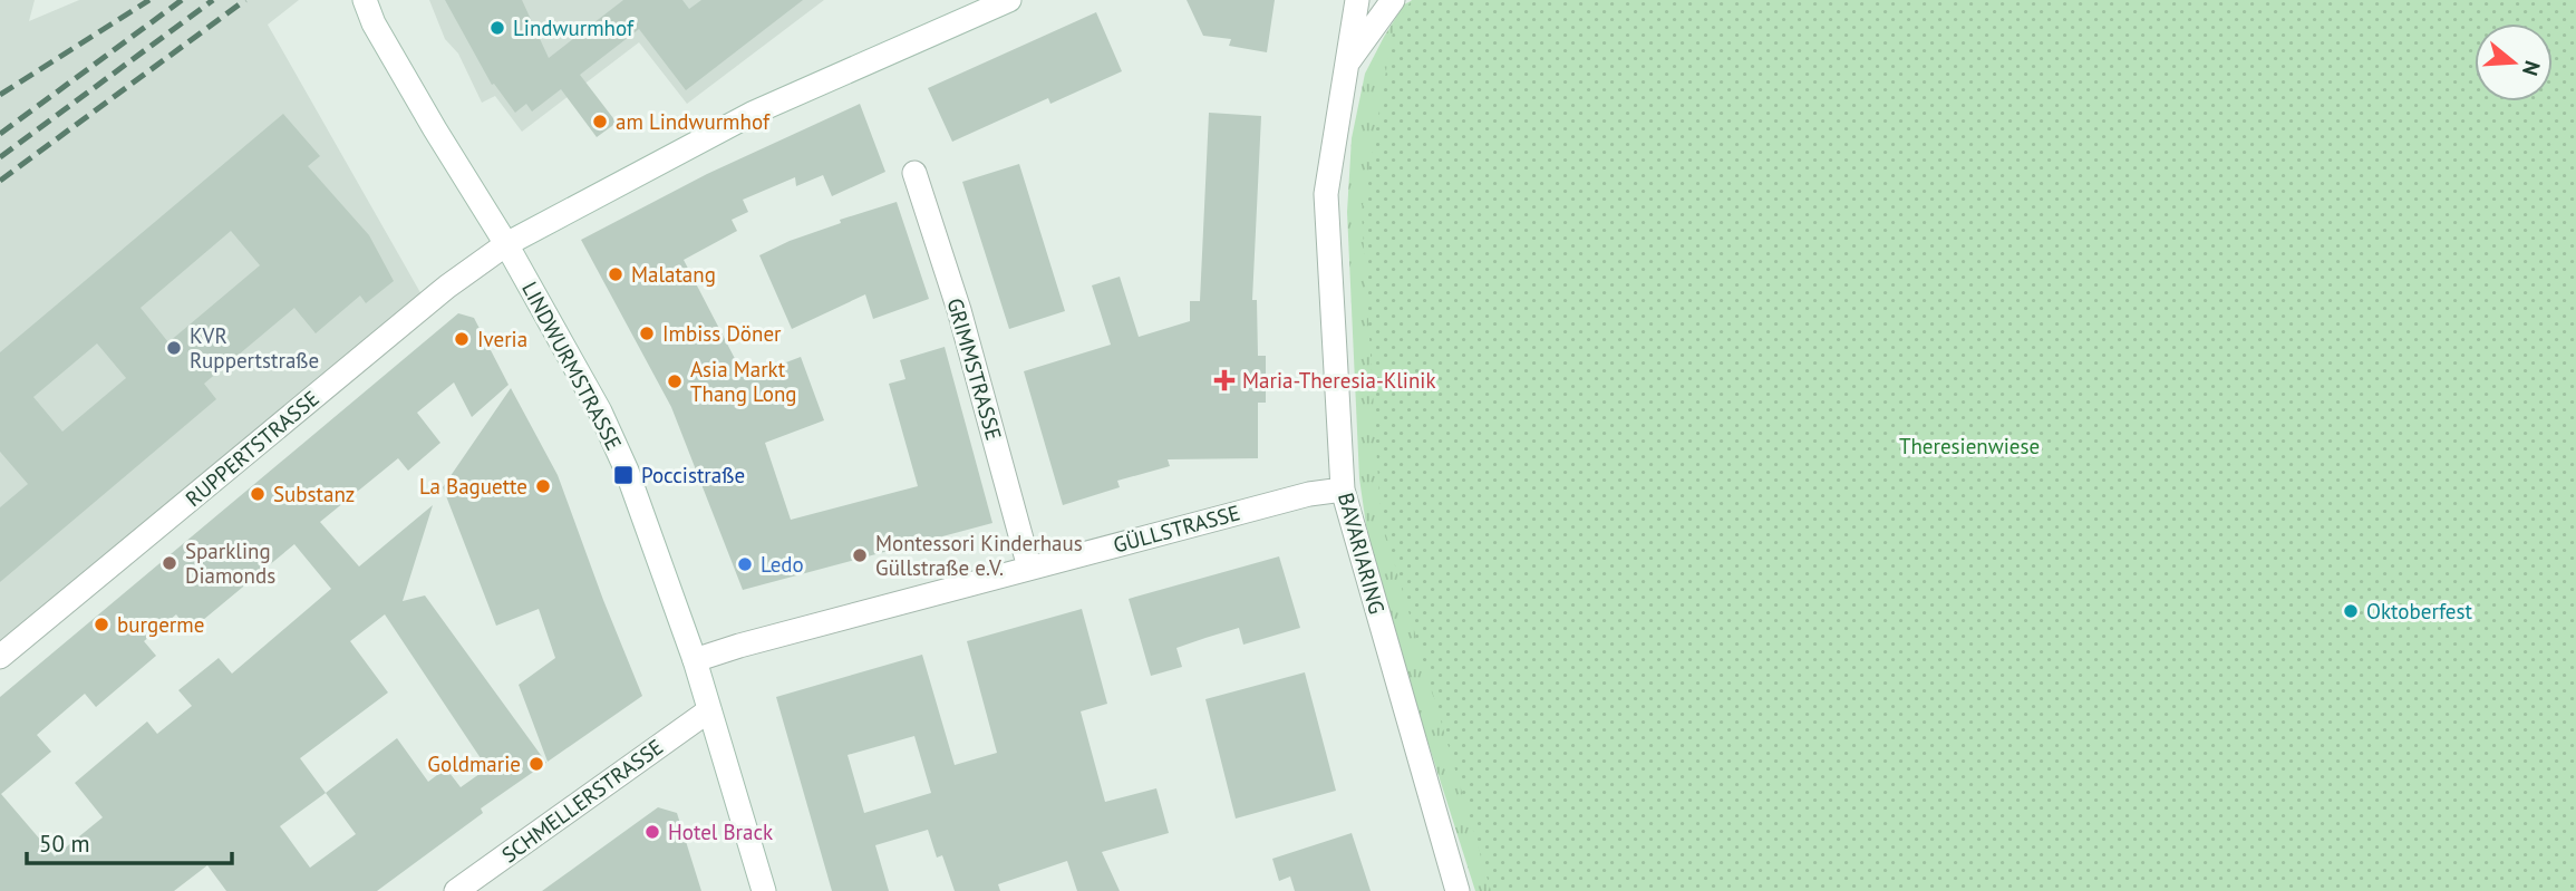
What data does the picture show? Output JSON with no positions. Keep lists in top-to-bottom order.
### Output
{
  "streets": {
    "street": [
      "LINDWURMSTRASSE",
      "GRIMMSTRASSE",
      "RUPPERTSTRASSE",
      "GÜLLSTRASSE",
      "BAVARIARING",
      "SCHMELLERSTRASSE"
    ]
  },
  "crossings": [
    ["LINDWURMSTRASSE", "RUPPERTSTRASSE"],
    ["LINDWURMSTRASSE", "GÜLLSTRASSE"],
    ["LINDWURMSTRASSE", "SCHMELLERSTRASSE"],
    ["GRIMMSTRASSE", "GÜLLSTRASSE"],
    ["GÜLLSTRASSE", "BAVARIARING"]
  ],
  "parks": ["Theresienwiese"],
  "places": {
    "other": [
      "Lindwurmhof",
      "am Lindwurmhof",
      "Malatang",
      "Imbiss Döner",
      "Iveria",
      "KVR Ruppertstraße",
      "Asia Markt Thang Long",
      "La Baguette",
      "Substanz",
      "Montessori Kinderhaus Güllstraße e.V.",
      "Sparkling Diamonds",
      "Ledo",
      "Oktoberfest",
      "burgerme",
      "Goldmarie",
      "Hotel Brack"
    ],
    "health": ["Maria-Theresia-Klinik"],
    "transit": ["Poccistraße"]
  },
  "scale_bar": "50 m",
  "north": "right"
}
